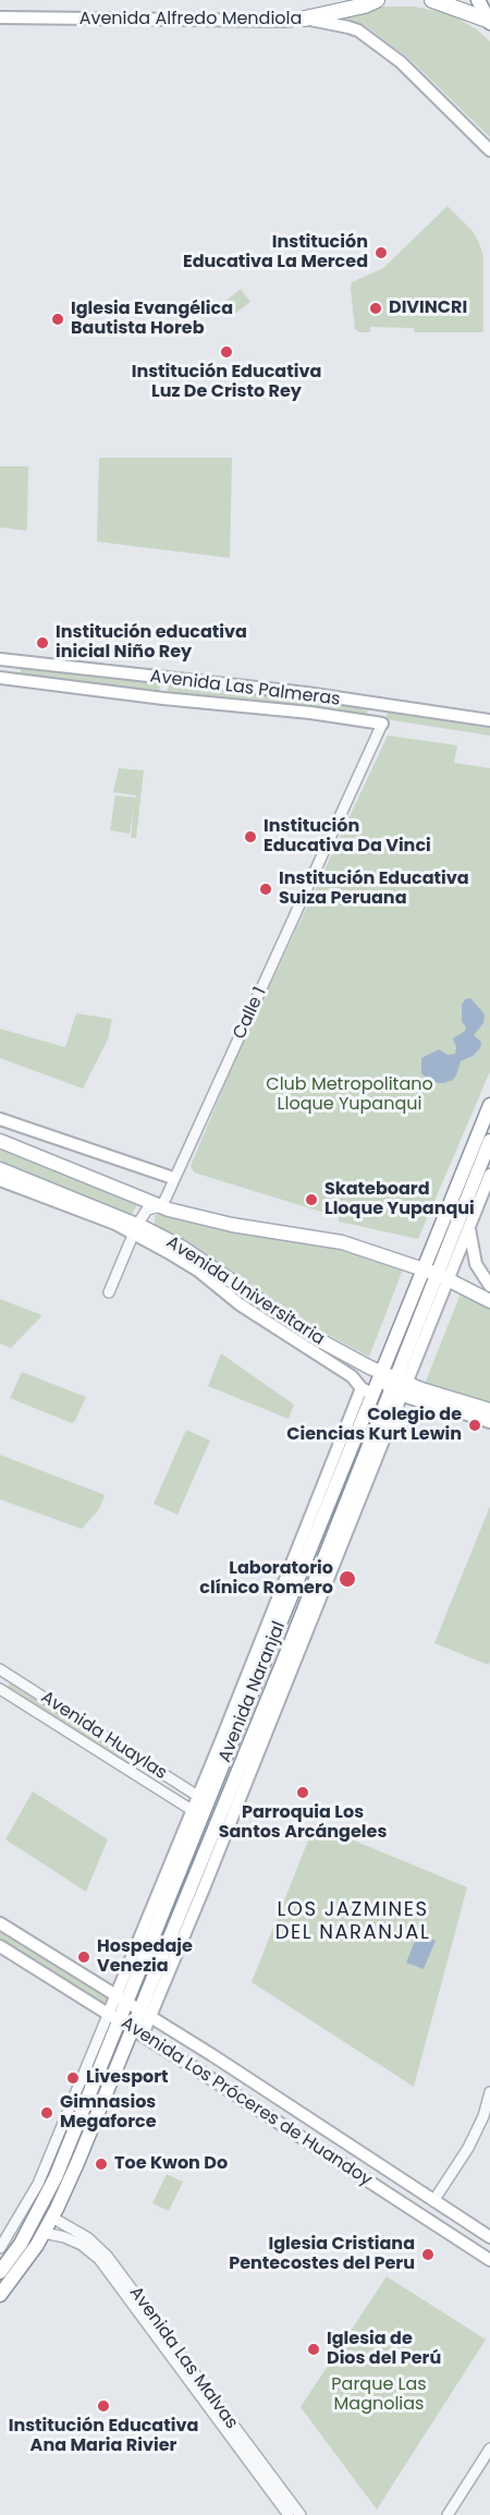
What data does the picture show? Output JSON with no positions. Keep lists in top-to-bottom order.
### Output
{
  "streets": {
    "main road": [
      "Avenida Alfredo Mendiola",
      "Avenida Las Palmeras",
      "Avenida Universitaria",
      "Avenida Naranjal",
      "Avenida Los Próceres de Huandoy"
    ],
    "street": ["Calle 1", "Avenida Huaylas", "Avenida Las Malvas"]
  },
  "crossings": [
    ["Avenida Las Palmeras", "Calle 1"],
    ["Calle 1", "Avenida Universitaria"],
    ["Avenida Universitaria", "Avenida Naranjal"],
    ["Avenida Naranjal", "Avenida Huaylas"],
    ["Avenida Naranjal", "Avenida Los Próceres de Huandoy"],
    ["Avenida Naranjal", "Avenida Las Malvas"]
  ],
  "districts": ["LOS JAZMINES DEL NARANJAL"],
  "parks": ["Club Metropolitano Lloque Yupanqui", "Parque Las Magnolias"],
  "places": [
    "Institución Educativa La Merced",
    "DIVINCRI",
    "Iglesia Evangélica Bautista Horeb",
    "Institución Educativa Luz De Cristo Rey",
    "Institución educativa inicial Niño Rey",
    "Institución Educativa Da Vinci",
    "Institución Educativa Suiza Peruana",
    "Skateboard Lloque Yupanqui",
    "Colegio de Ciencias Kurt Lewin",
    "Laboratorio clínico Romero",
    "Parroquia Los Santos Arcángeles",
    "Hospedaje Venezia",
    "Livesport",
    "Gimnasios Megaforce",
    "Toe Kwon Do",
    "Iglesia Cristiana Pentecostes del Peru",
    "Iglesia de Dios del Perú",
    "Institución Educativa Ana Maria Rivier"
  ]
}
